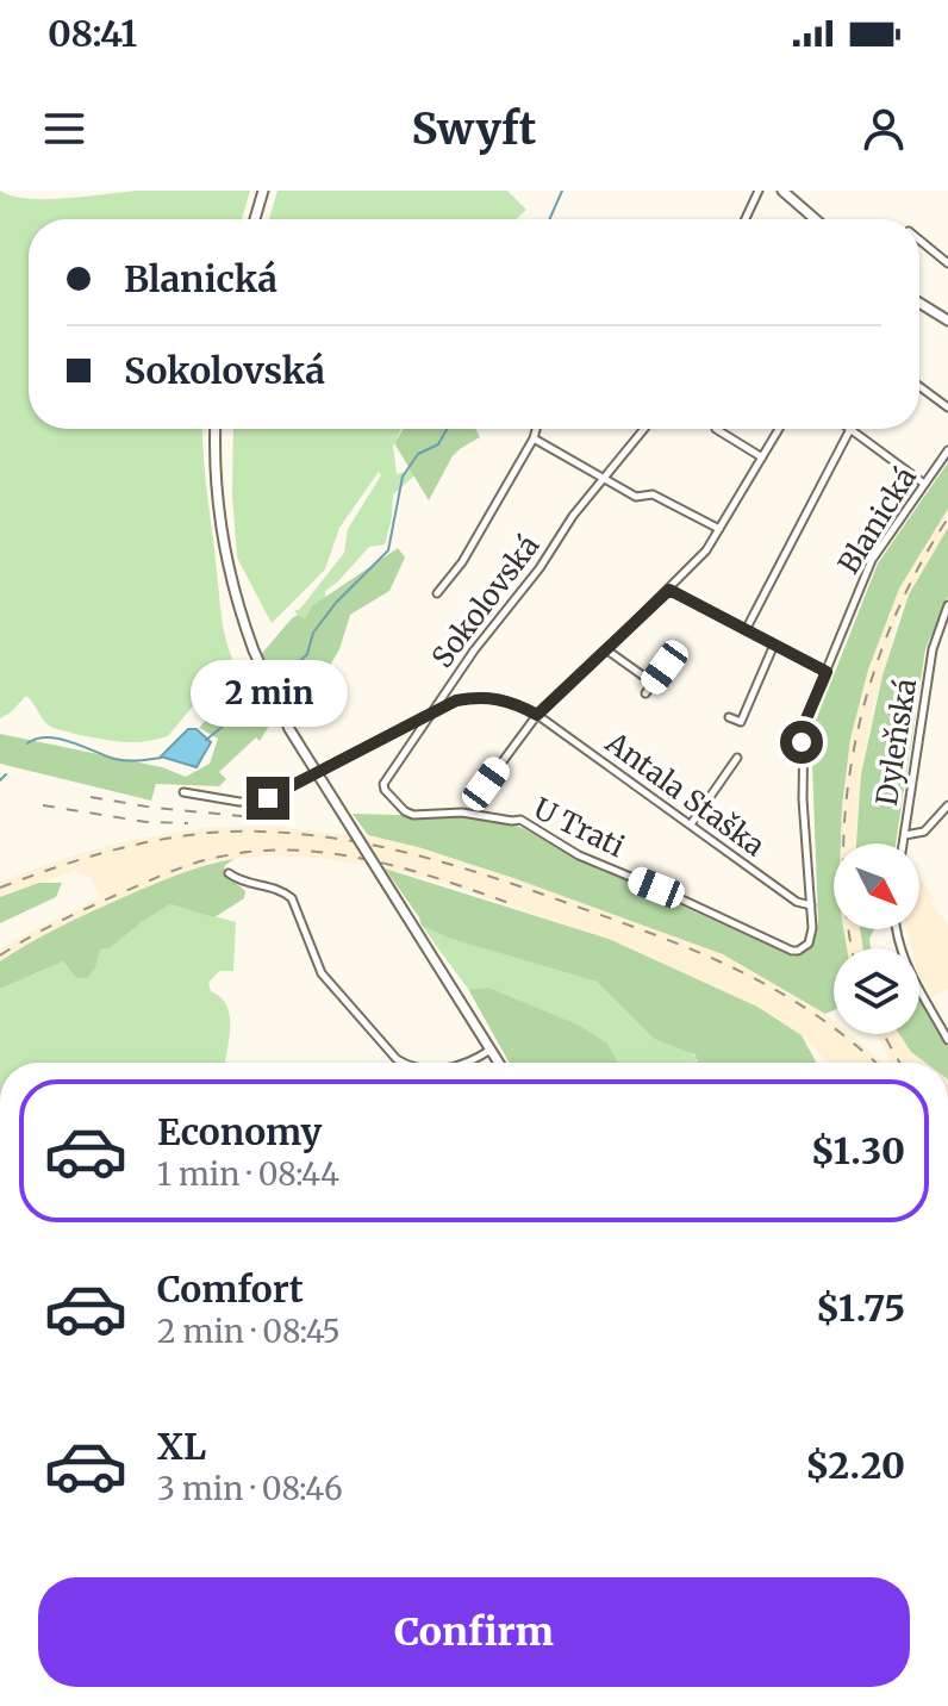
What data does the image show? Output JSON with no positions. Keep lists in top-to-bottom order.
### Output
{
  "streets": {
    "street": [
      "Blanická",
      "Sokolovská",
      "Dyleňská",
      "Antala Staška",
      "U Trati"
    ]
  },
  "crossings": [
    ["Blanická", "Antala Staška"],
    ["Blanická", "U Trati"],
    ["Sokolovská", "Antala Staška"],
    ["Sokolovská", "U Trati"],
    ["Antala Staška", "U Trati"]
  ],
  "north": "bottom right",
  "page": {
    "status": "08:41",
    "header": "Swyft",
    "banner": ["Blanická", "Sokolovská"],
    "bubble": "2 min",
    "list": [
      {
        "name": "Economy",
        "note": "1 min · 08:44",
        "value": "$1.30"
      },
      {
        "name": "Comfort",
        "note": "2 min · 08:45",
        "value": "$1.75"
      },
      {
        "name": "XL",
        "note": "3 min · 08:46",
        "value": "$2.20"
      }
    ],
    "buttons": "Confirm"
  }
}
